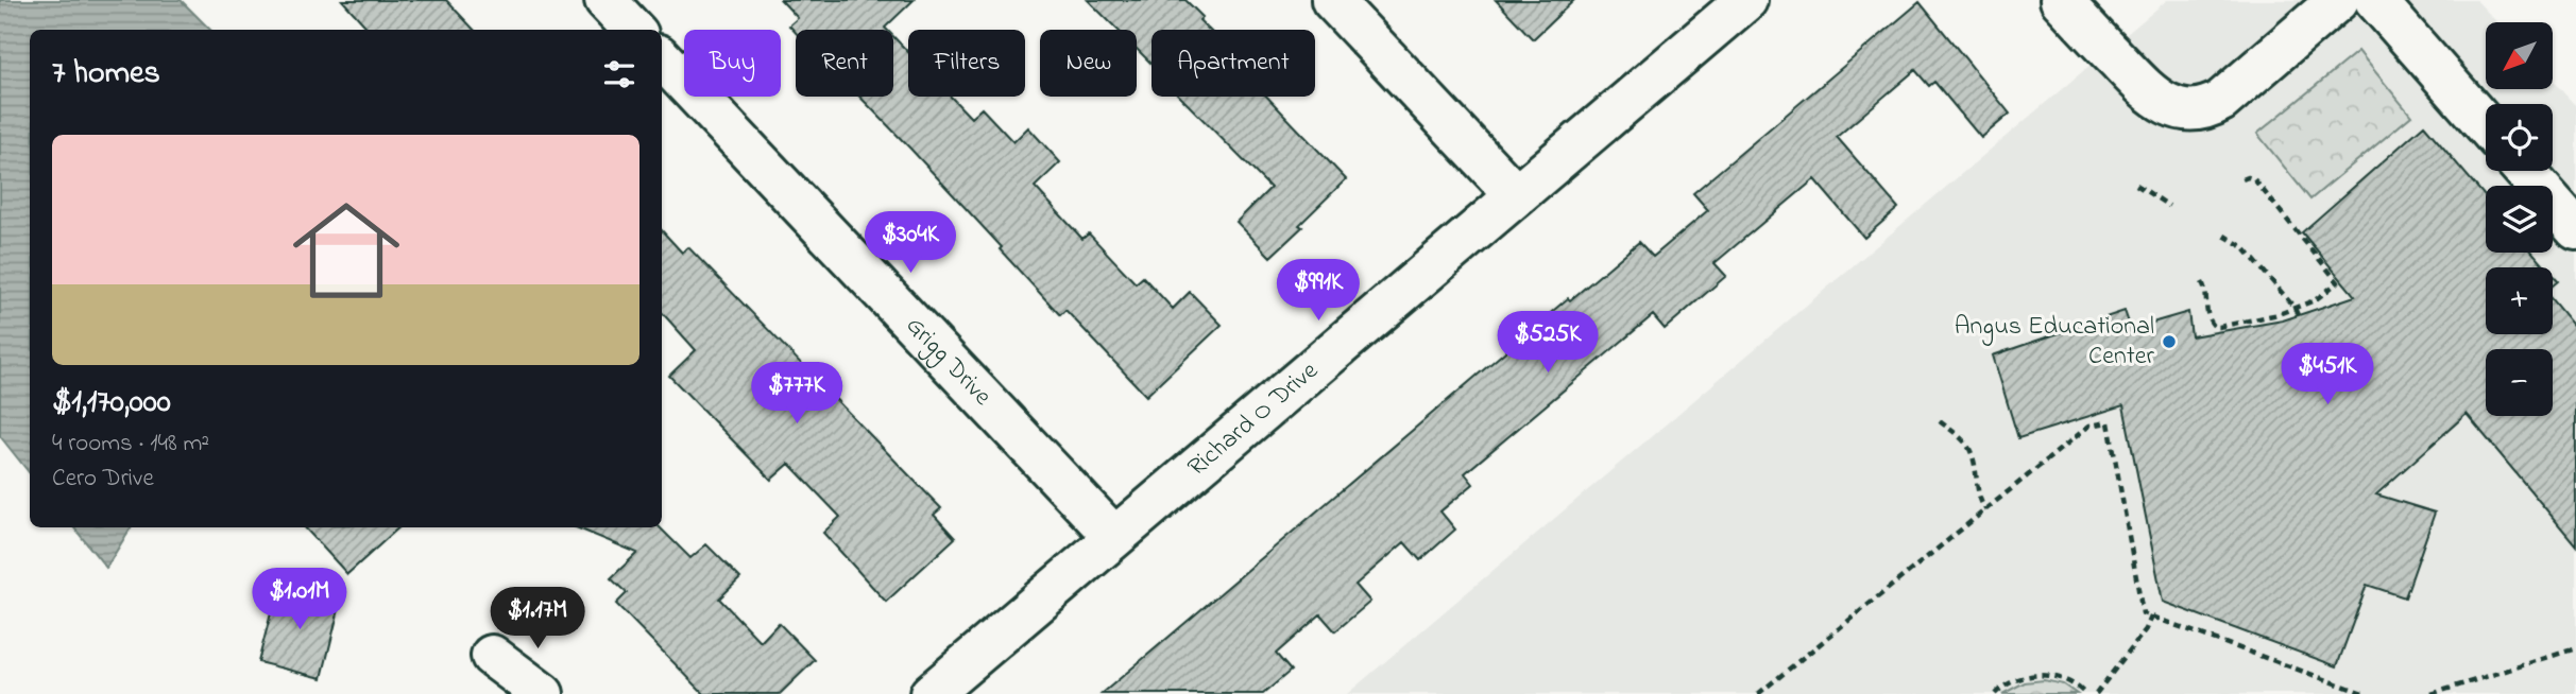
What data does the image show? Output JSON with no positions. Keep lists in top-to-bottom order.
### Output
{
  "streets": {
    "street": ["Grigg Drive", "Richard O Drive"]
  },
  "crossings": [
    ["Grigg Drive", "Richard O Drive"]
  ],
  "places": ["Angus Educational Center"],
  "north": "bottom left",
  "page": {
    "map_buttons": ["+", "−"],
    "chip": [
      "Buy",
      "Rent",
      "Filters",
      "New",
      "Apartment"
    ],
    "heading": "7 homes",
    "list": [
      {
        "name": "$1,170,000",
        "note": "4 rooms · 148 m² · Cero Drive"
      }
    ],
    "price": [
      "$304K",
      "$991K",
      "$525K",
      "$451K",
      "$777K",
      "$1.01M",
      "$1.17M"
    ]
  }
}
